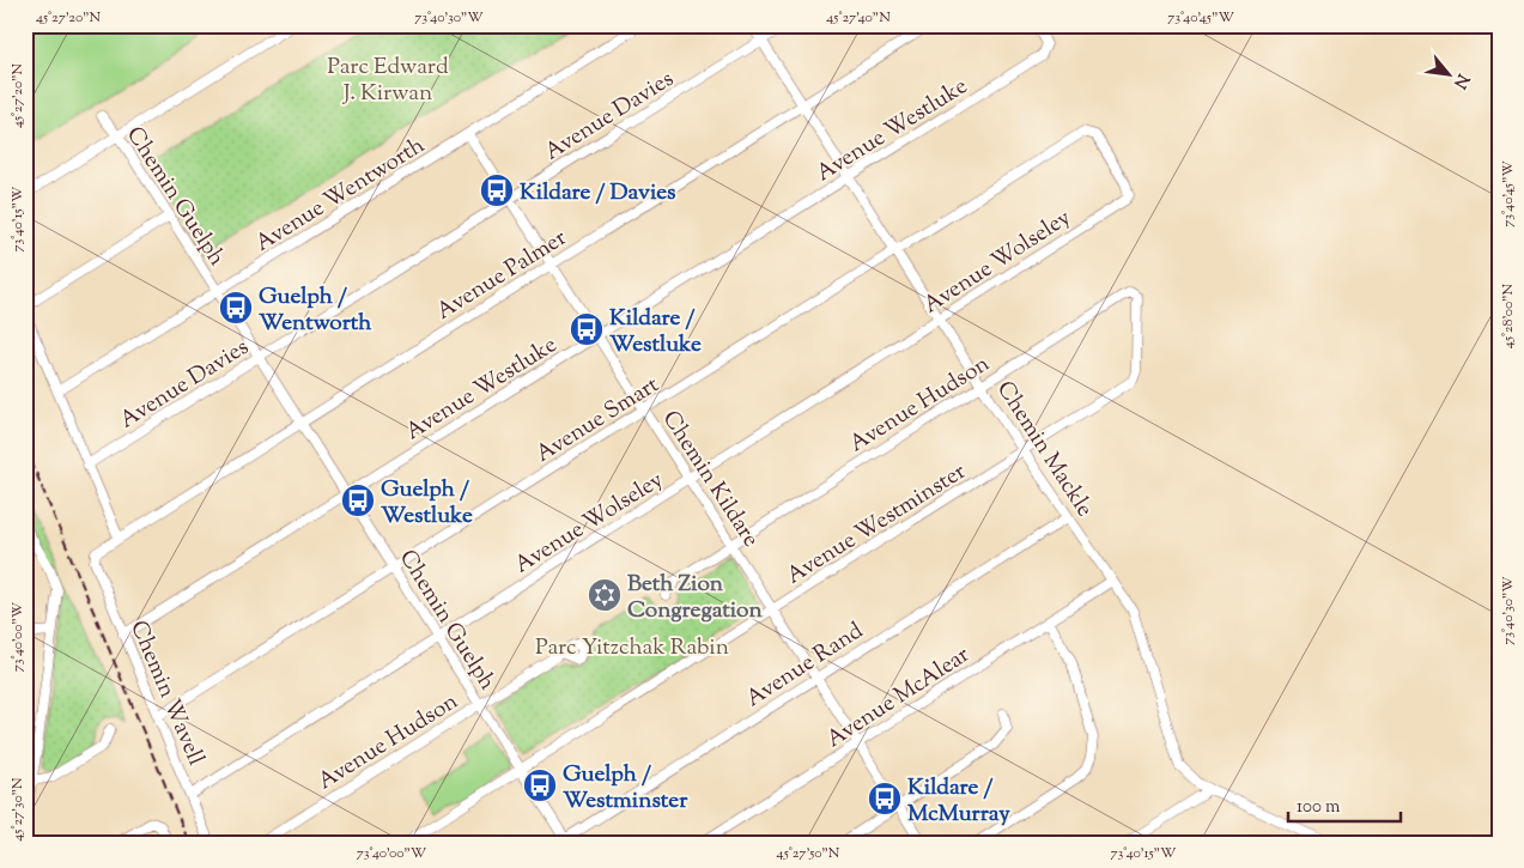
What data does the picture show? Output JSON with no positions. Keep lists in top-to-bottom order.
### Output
{
  "streets": {
    "street": [
      "Avenue Davies",
      "Avenue Westluke",
      "Avenue Wentworth",
      "Chemin Guelph",
      "Avenue Wolseley",
      "Avenue Palmer",
      "Avenue Hudson",
      "Avenue Smart",
      "Chemin Mackle",
      "Chemin Kildare",
      "Avenue Westminster",
      "Avenue Rand",
      "Chemin Wavell",
      "Avenue McAlear"
    ]
  },
  "crossings": [
    ["Avenue Davies", "Chemin Guelph"],
    ["Avenue Davies", "Chemin Mackle"],
    ["Avenue Davies", "Chemin Kildare"],
    ["Avenue Westluke", "Chemin Guelph"],
    ["Avenue Westluke", "Chemin Mackle"],
    ["Avenue Westluke", "Chemin Kildare"],
    ["Avenue Westluke", "Chemin Wavell"],
    ["Avenue Wentworth", "Chemin Guelph"],
    ["Avenue Wentworth", "Chemin Kildare"],
    ["Chemin Guelph", "Avenue Wolseley"],
    ["Chemin Guelph", "Avenue Palmer"],
    ["Chemin Guelph", "Avenue Hudson"],
    ["Chemin Guelph", "Avenue Smart"],
    ["Chemin Guelph", "Avenue Westminster"],
    ["Chemin Guelph", "Avenue Rand"],
    ["Avenue Wolseley", "Avenue Smart"],
    ["Avenue Wolseley", "Chemin Mackle"],
    ["Avenue Wolseley", "Chemin Kildare"],
    ["Avenue Wolseley", "Chemin Wavell"],
    ["Avenue Palmer", "Chemin Mackle"],
    ["Avenue Palmer", "Chemin Kildare"],
    ["Avenue Palmer", "Chemin Wavell"],
    ["Avenue Hudson", "Chemin Mackle"],
    ["Avenue Hudson", "Chemin Kildare"],
    ["Avenue Hudson", "Avenue Westminster"],
    ["Avenue Smart", "Chemin Mackle"],
    ["Avenue Smart", "Chemin Kildare"],
    ["Avenue Smart", "Chemin Wavell"],
    ["Chemin Mackle", "Avenue Westminster"],
    ["Chemin Mackle", "Avenue Rand"],
    ["Chemin Mackle", "Avenue McAlear"],
    ["Chemin Kildare", "Avenue Westminster"],
    ["Chemin Kildare", "Avenue Rand"],
    ["Chemin Kildare", "Avenue McAlear"]
  ],
  "parks": ["Parc Edward J. Kirwan", "Parc Yitzchak Rabin"],
  "places": {
    "bus stop": [
      "Kildare / Davies",
      "Guelph / Wentworth",
      "Kildare / Westluke",
      "Guelph / Westluke",
      "Guelph / Westminster",
      "Kildare / McMurray"
    ],
    "synagogue": ["Beth Zion Congregation"]
  },
  "scale_bar": "100 m",
  "north": "bottom right",
  "coordinates": [
    "45°27'20\"N",
    "73°40'30\"W",
    "45°27'40\"N",
    "73°40'45\"W",
    "73°40'15\"W",
    "45°28'00\"N",
    "73°40'00\"W",
    "45°27'30\"N",
    "45°27'50\"N"
  ]
}
